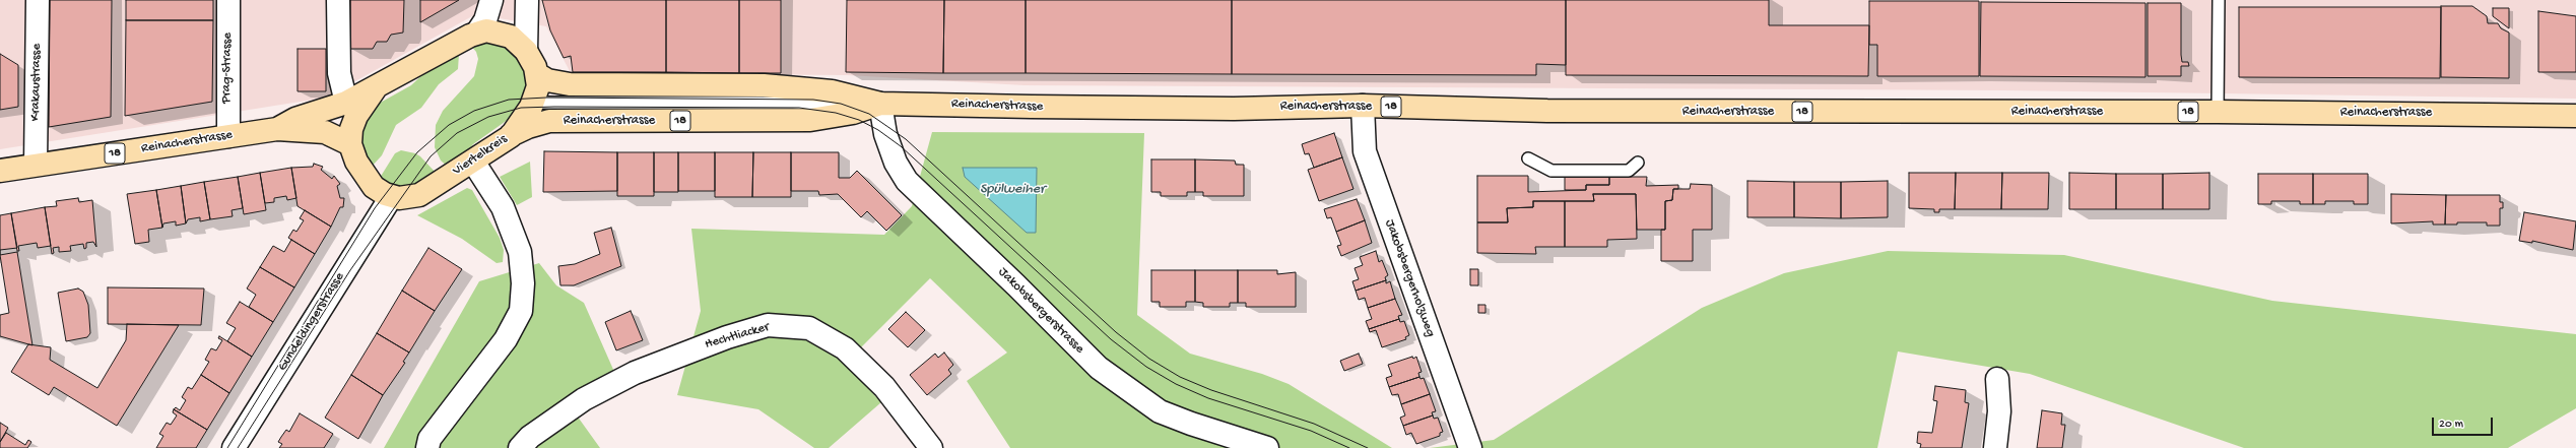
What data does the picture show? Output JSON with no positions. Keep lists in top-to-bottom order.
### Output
{
  "streets": {
    "main road": ["Reinacherstrasse", "18", "Viertelkreis"],
    "street": [
      "Prag-Strasse",
      "Krakaustrasse",
      "Jakobsbergerholzweg",
      "Jakobsbergerstrasse",
      "Gundeldingerstrasse",
      "Hechtliacker"
    ]
  },
  "crossings": [
    ["Prag-Strasse", "Reinacherstrasse"],
    ["Krakaustrasse", "Reinacherstrasse"],
    ["Reinacherstrasse", "Viertelkreis"],
    ["Reinacherstrasse", "Jakobsbergerholzweg"],
    ["Reinacherstrasse", "Jakobsbergerstrasse"],
    ["Viertelkreis", "Gundeldingerstrasse"]
  ],
  "water": ["Spülweiher"],
  "scale_bar": "20 m"
}
